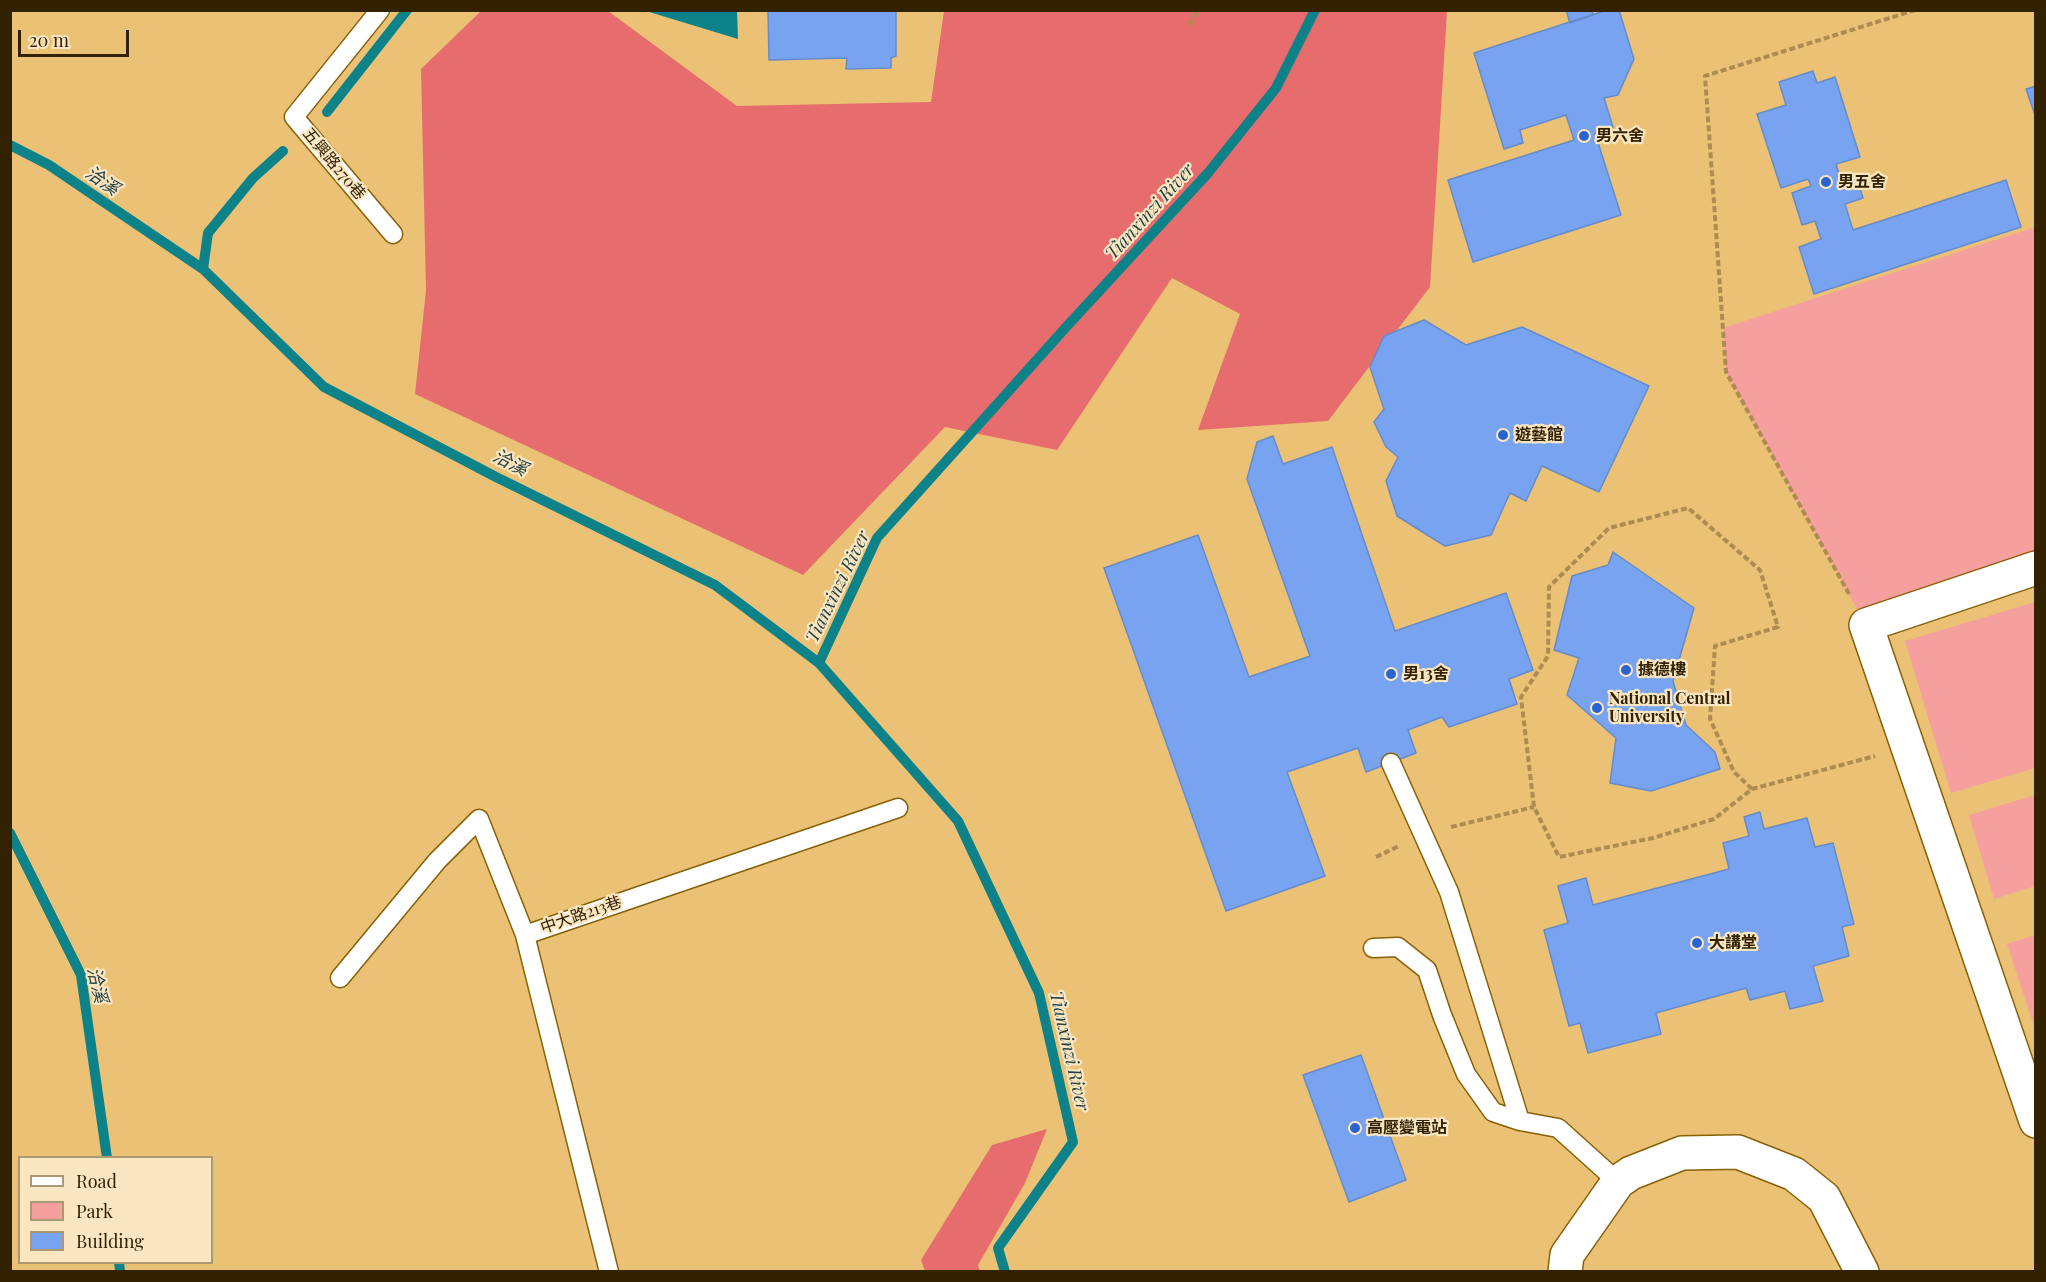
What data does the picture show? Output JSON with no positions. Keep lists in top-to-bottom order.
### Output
{
  "streets": {
    "lane": ["五興路270巷", "中大路213巷"]
  },
  "water": ["洽溪", "Tianxinzi River"],
  "places": [
    "男六舍",
    "男五舍",
    "遊藝館",
    "據德樓",
    "男13舍",
    "National Central University",
    "大講堂",
    "高壓變電站"
  ],
  "legend": ["Road", "Park", "Building"],
  "scale_bar": "20 m"
}
